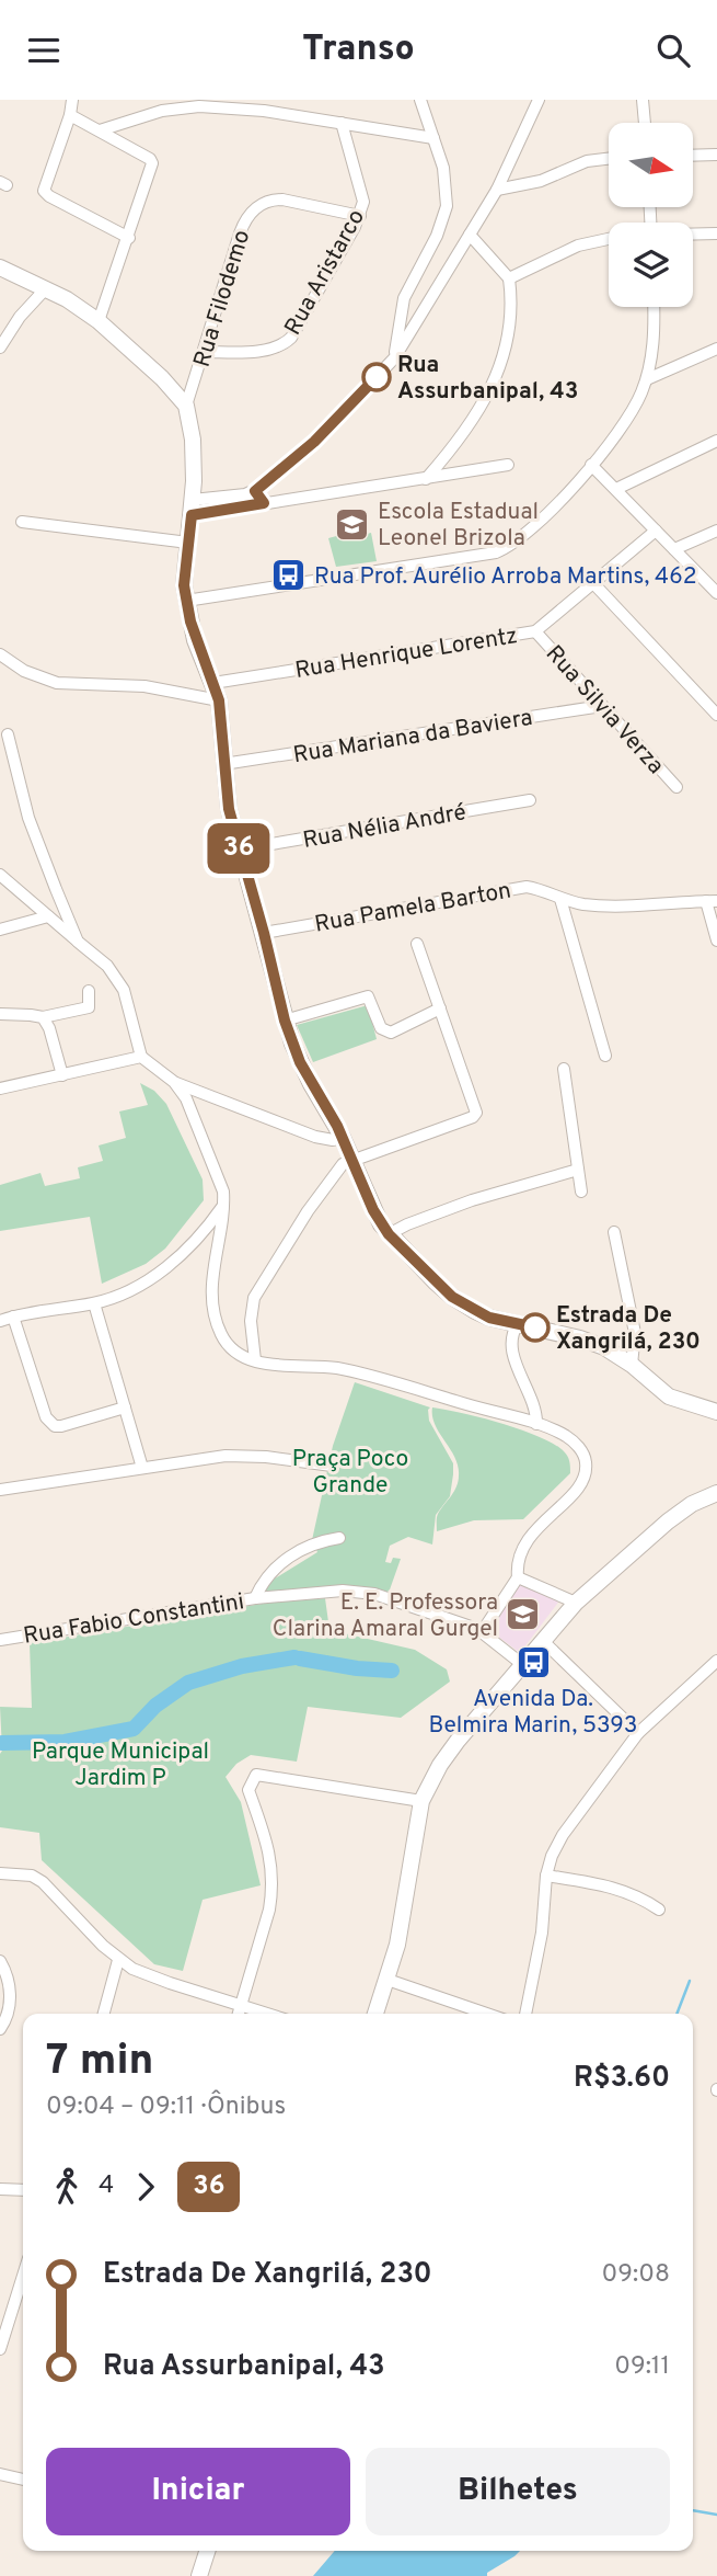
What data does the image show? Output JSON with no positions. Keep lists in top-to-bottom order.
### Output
{
  "streets": {
    "street": [
      "Rua Aristarco",
      "Rua Filodemo",
      "Rua Henrique Lorentz",
      "Rua Silvia Verza",
      "Rua Mariana da Baviera",
      "Rua Nélia André",
      "Rua Pamela Barton",
      "Rua Fabio Constantini"
    ]
  },
  "crossings": [
    ["Rua Aristarco", "Rua Filodemo"],
    ["Rua Henrique Lorentz", "Rua Silvia Verza"],
    ["Rua Silvia Verza", "Rua Mariana da Baviera"]
  ],
  "parks": ["Praça Poco Grande", "Parque Municipal Jardim P"],
  "places": {
    "other": ["Rua Assurbanipal, 43", "Estrada De Xangrilá, 230"],
    "school or university": ["Escola Estadual Leonel Brizola", "E. E. Professora Clarina Amaral Gurgel"],
    "bus stop": ["Rua Prof. Aurélio Arroba Martins, 462", "Avenida Da. Belmira Marin, 5393"]
  },
  "lines": ["bus line 36"],
  "north": "right",
  "page": {
    "header": "Transo",
    "on_map": "36",
    "heading": ["7 min", "09:04 – 09:11 · Ônibus", "R$3.60"],
    "legs": ["4", "36"],
    "list": [
      {
        "name": "Estrada De Xangrilá, 230",
        "value": "09:08"
      },
      {
        "name": "Rua Assurbanipal, 43",
        "value": "09:11"
      }
    ],
    "buttons": ["Iniciar", "Bilhetes"]
  }
}
